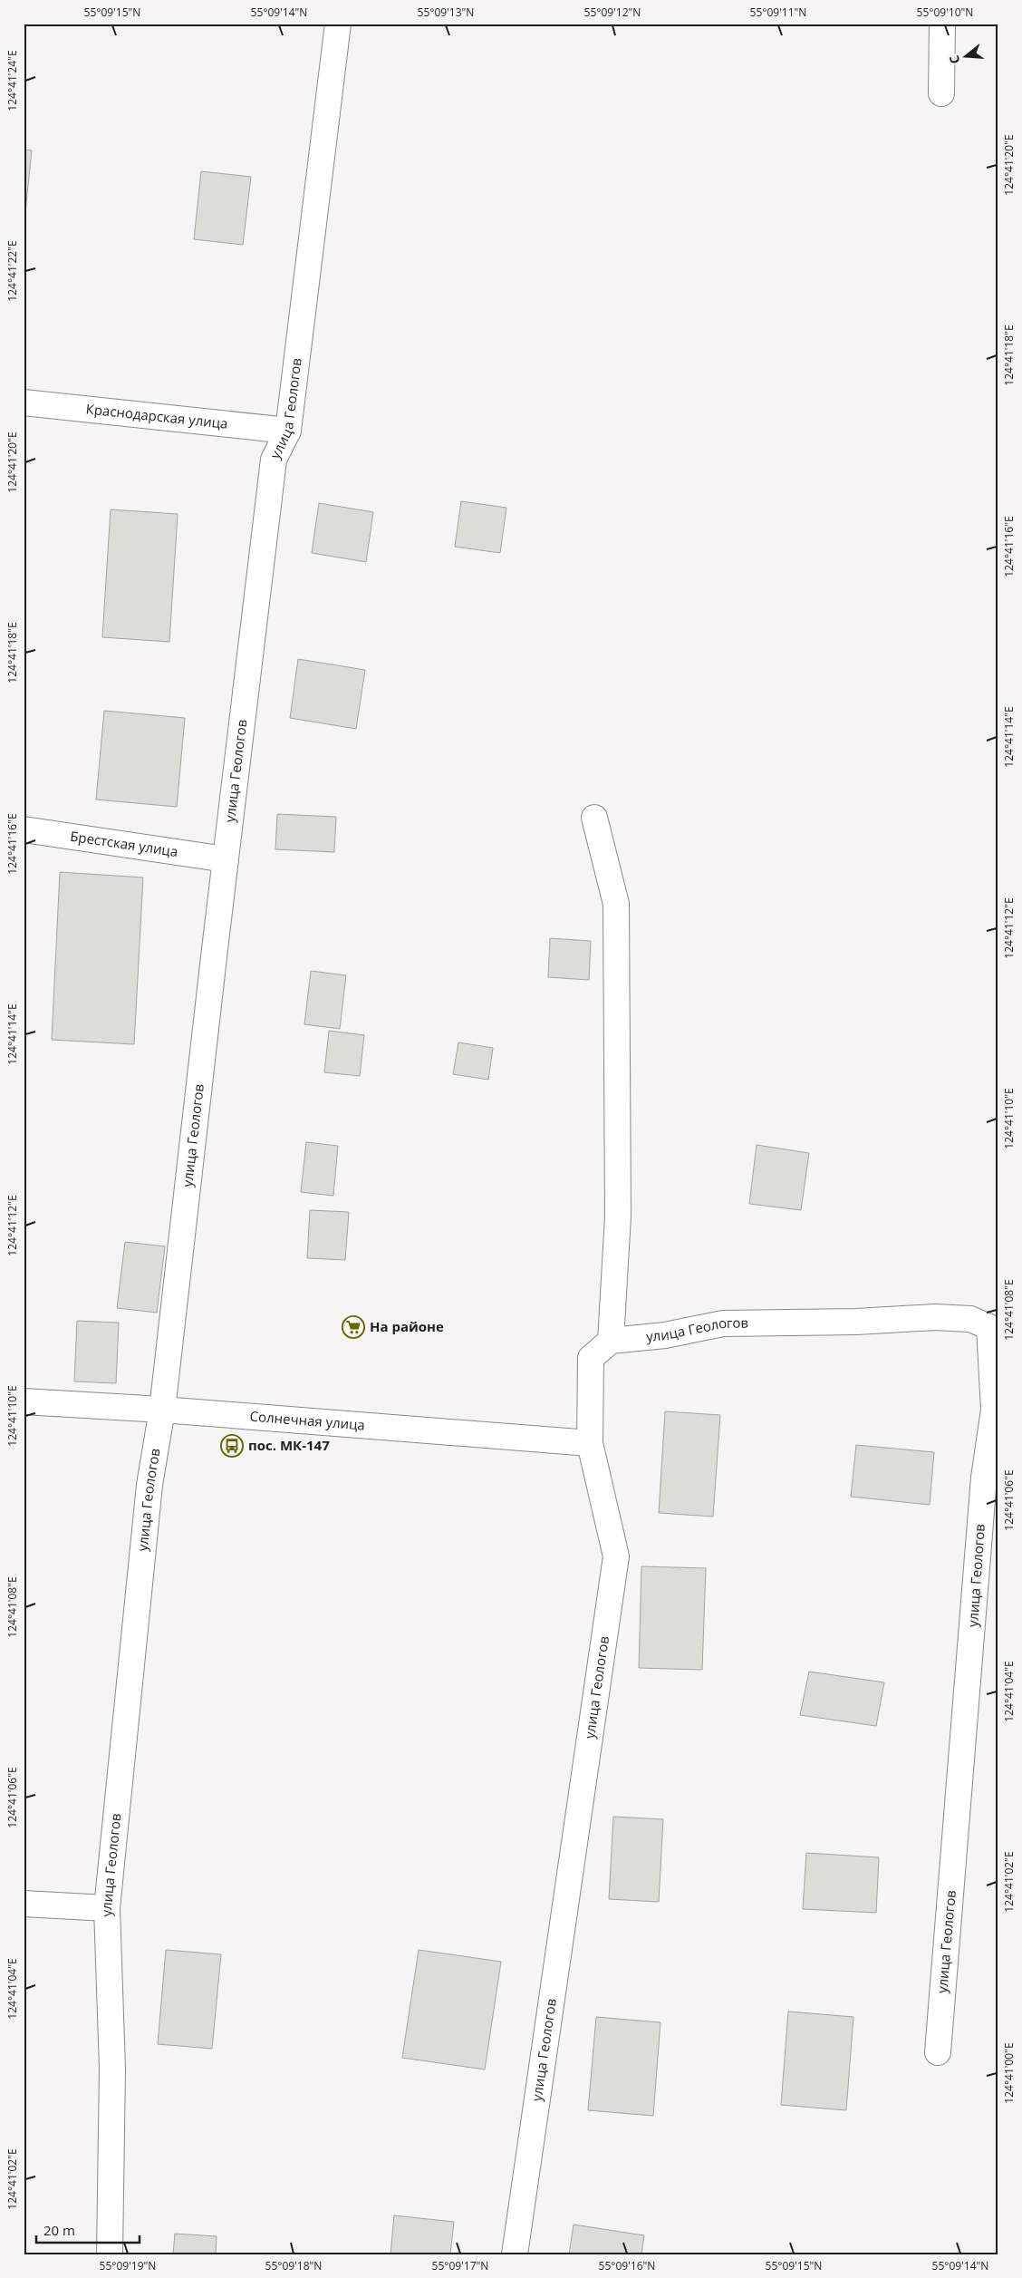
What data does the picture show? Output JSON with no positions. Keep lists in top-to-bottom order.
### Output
{
  "streets": {
    "street": [
      "улица Геологов",
      "Краснодарская улица",
      "Брестская улица",
      "Солнечная улица"
    ]
  },
  "crossings": [
    ["улица Геологов", "Краснодарская улица"],
    ["улица Геологов", "Брестская улица"],
    ["улица Геологов", "Солнечная улица"]
  ],
  "places": {
    "supermarket": ["На районе"],
    "bus stop": ["пос. МК-147"]
  },
  "scale_bar": "20 m",
  "north": "left",
  "coordinates": [
    "55°09'15\"N",
    "55°09'14\"N",
    "55°09'13\"N",
    "55°09'12\"N",
    "55°09'11\"N",
    "55°09'10\"N",
    "124°41'24\"E",
    "124°41'20\"E",
    "124°41'22\"E",
    "124°41'18\"E",
    "124°41'16\"E",
    "124°41'14\"E",
    "124°41'12\"E",
    "124°41'10\"E",
    "124°41'08\"E",
    "124°41'06\"E",
    "124°41'04\"E",
    "124°41'02\"E",
    "124°41'00\"E",
    "55°09'19\"N",
    "55°09'18\"N",
    "55°09'17\"N",
    "55°09'16\"N"
  ]
}
